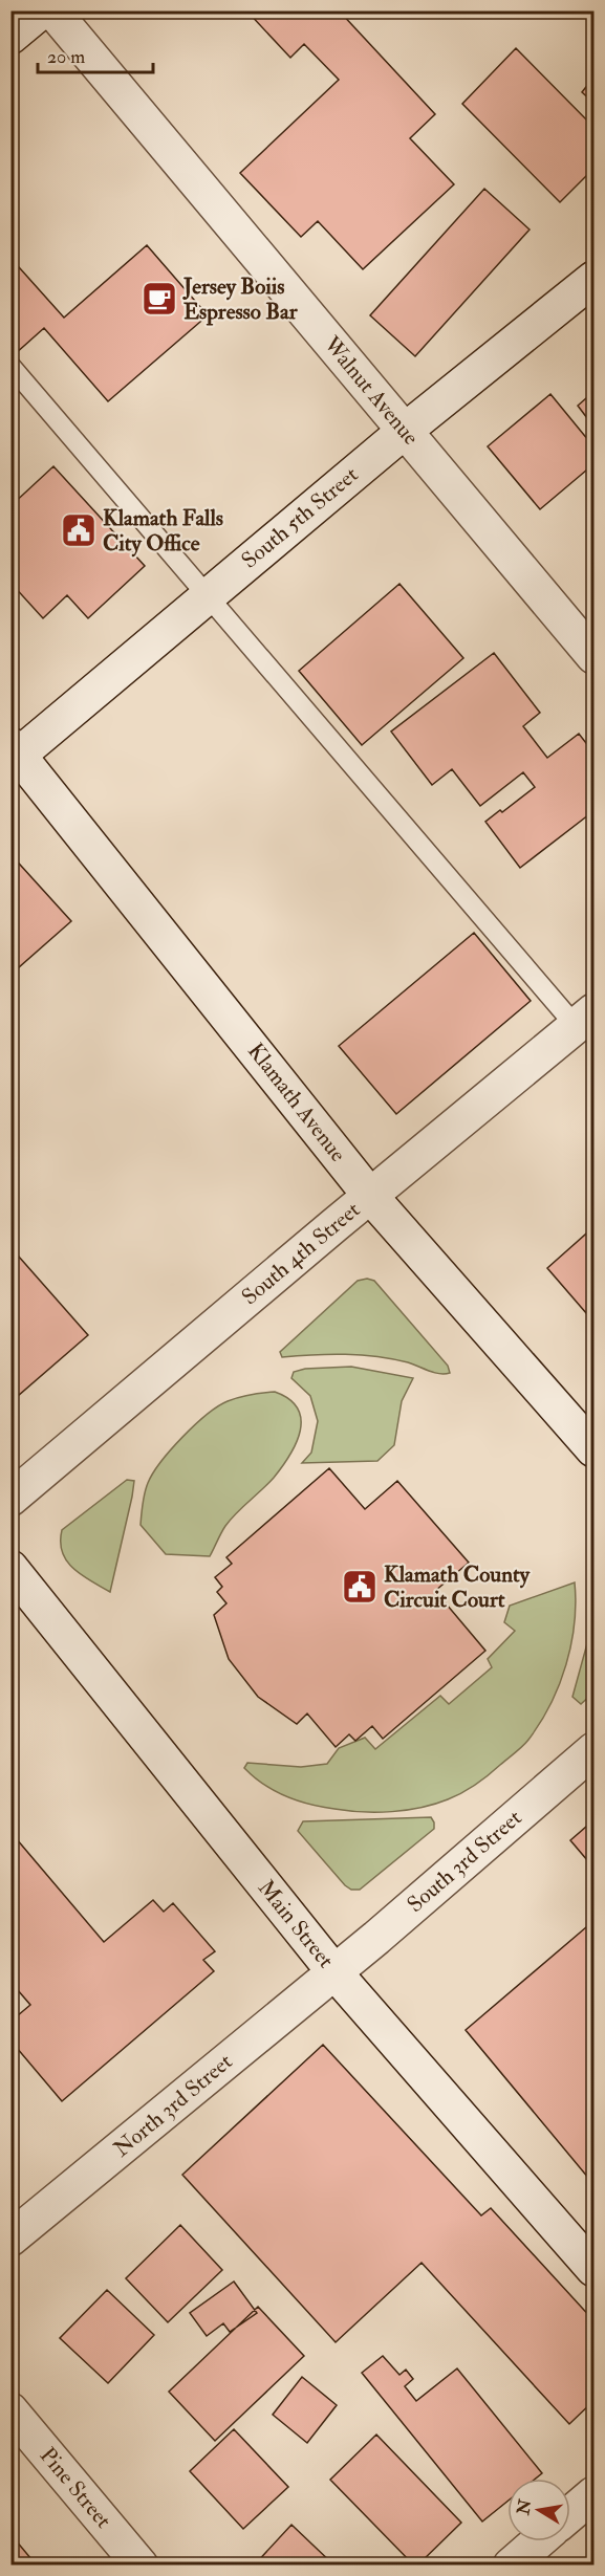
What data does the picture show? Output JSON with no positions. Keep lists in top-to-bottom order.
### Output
{
  "streets": {
    "street": [
      "Walnut Avenue",
      "South 5th Street",
      "Klamath Avenue",
      "South 4th Street",
      "South 3rd Street",
      "Main Street",
      "North 3rd Street",
      "Pine Street"
    ]
  },
  "crossings": [
    ["Walnut Avenue", "South 5th Street"],
    ["South 5th Street", "Klamath Avenue"],
    ["Klamath Avenue", "South 4th Street"],
    ["South 3rd Street", "Main Street"],
    ["South 3rd Street", "North 3rd Street"],
    ["Main Street", "North 3rd Street"]
  ],
  "places": {
    "cafe": ["Jersey Boiis Espresso Bar"],
    "public building": ["Klamath Falls City Office", "Klamath County Circuit Court"]
  },
  "scale_bar": "20 m",
  "north": "left"
}
